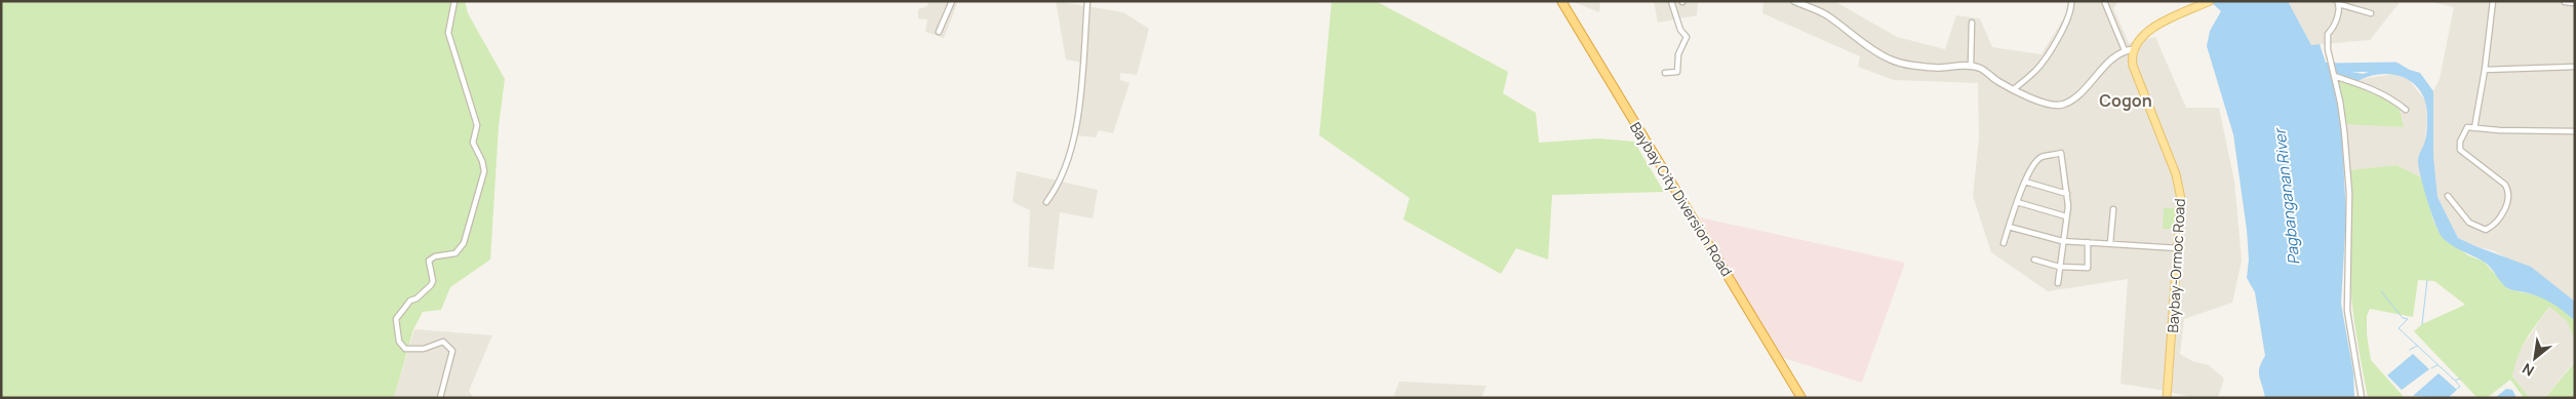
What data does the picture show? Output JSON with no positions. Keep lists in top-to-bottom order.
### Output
{
  "streets": {
    "highway": ["Baybay City Diversion Road"],
    "main road": ["Baybay-Ormoc Road"]
  },
  "districts": ["Cogon"],
  "water": ["Pagbanganan River"],
  "north": "bottom left"
}
